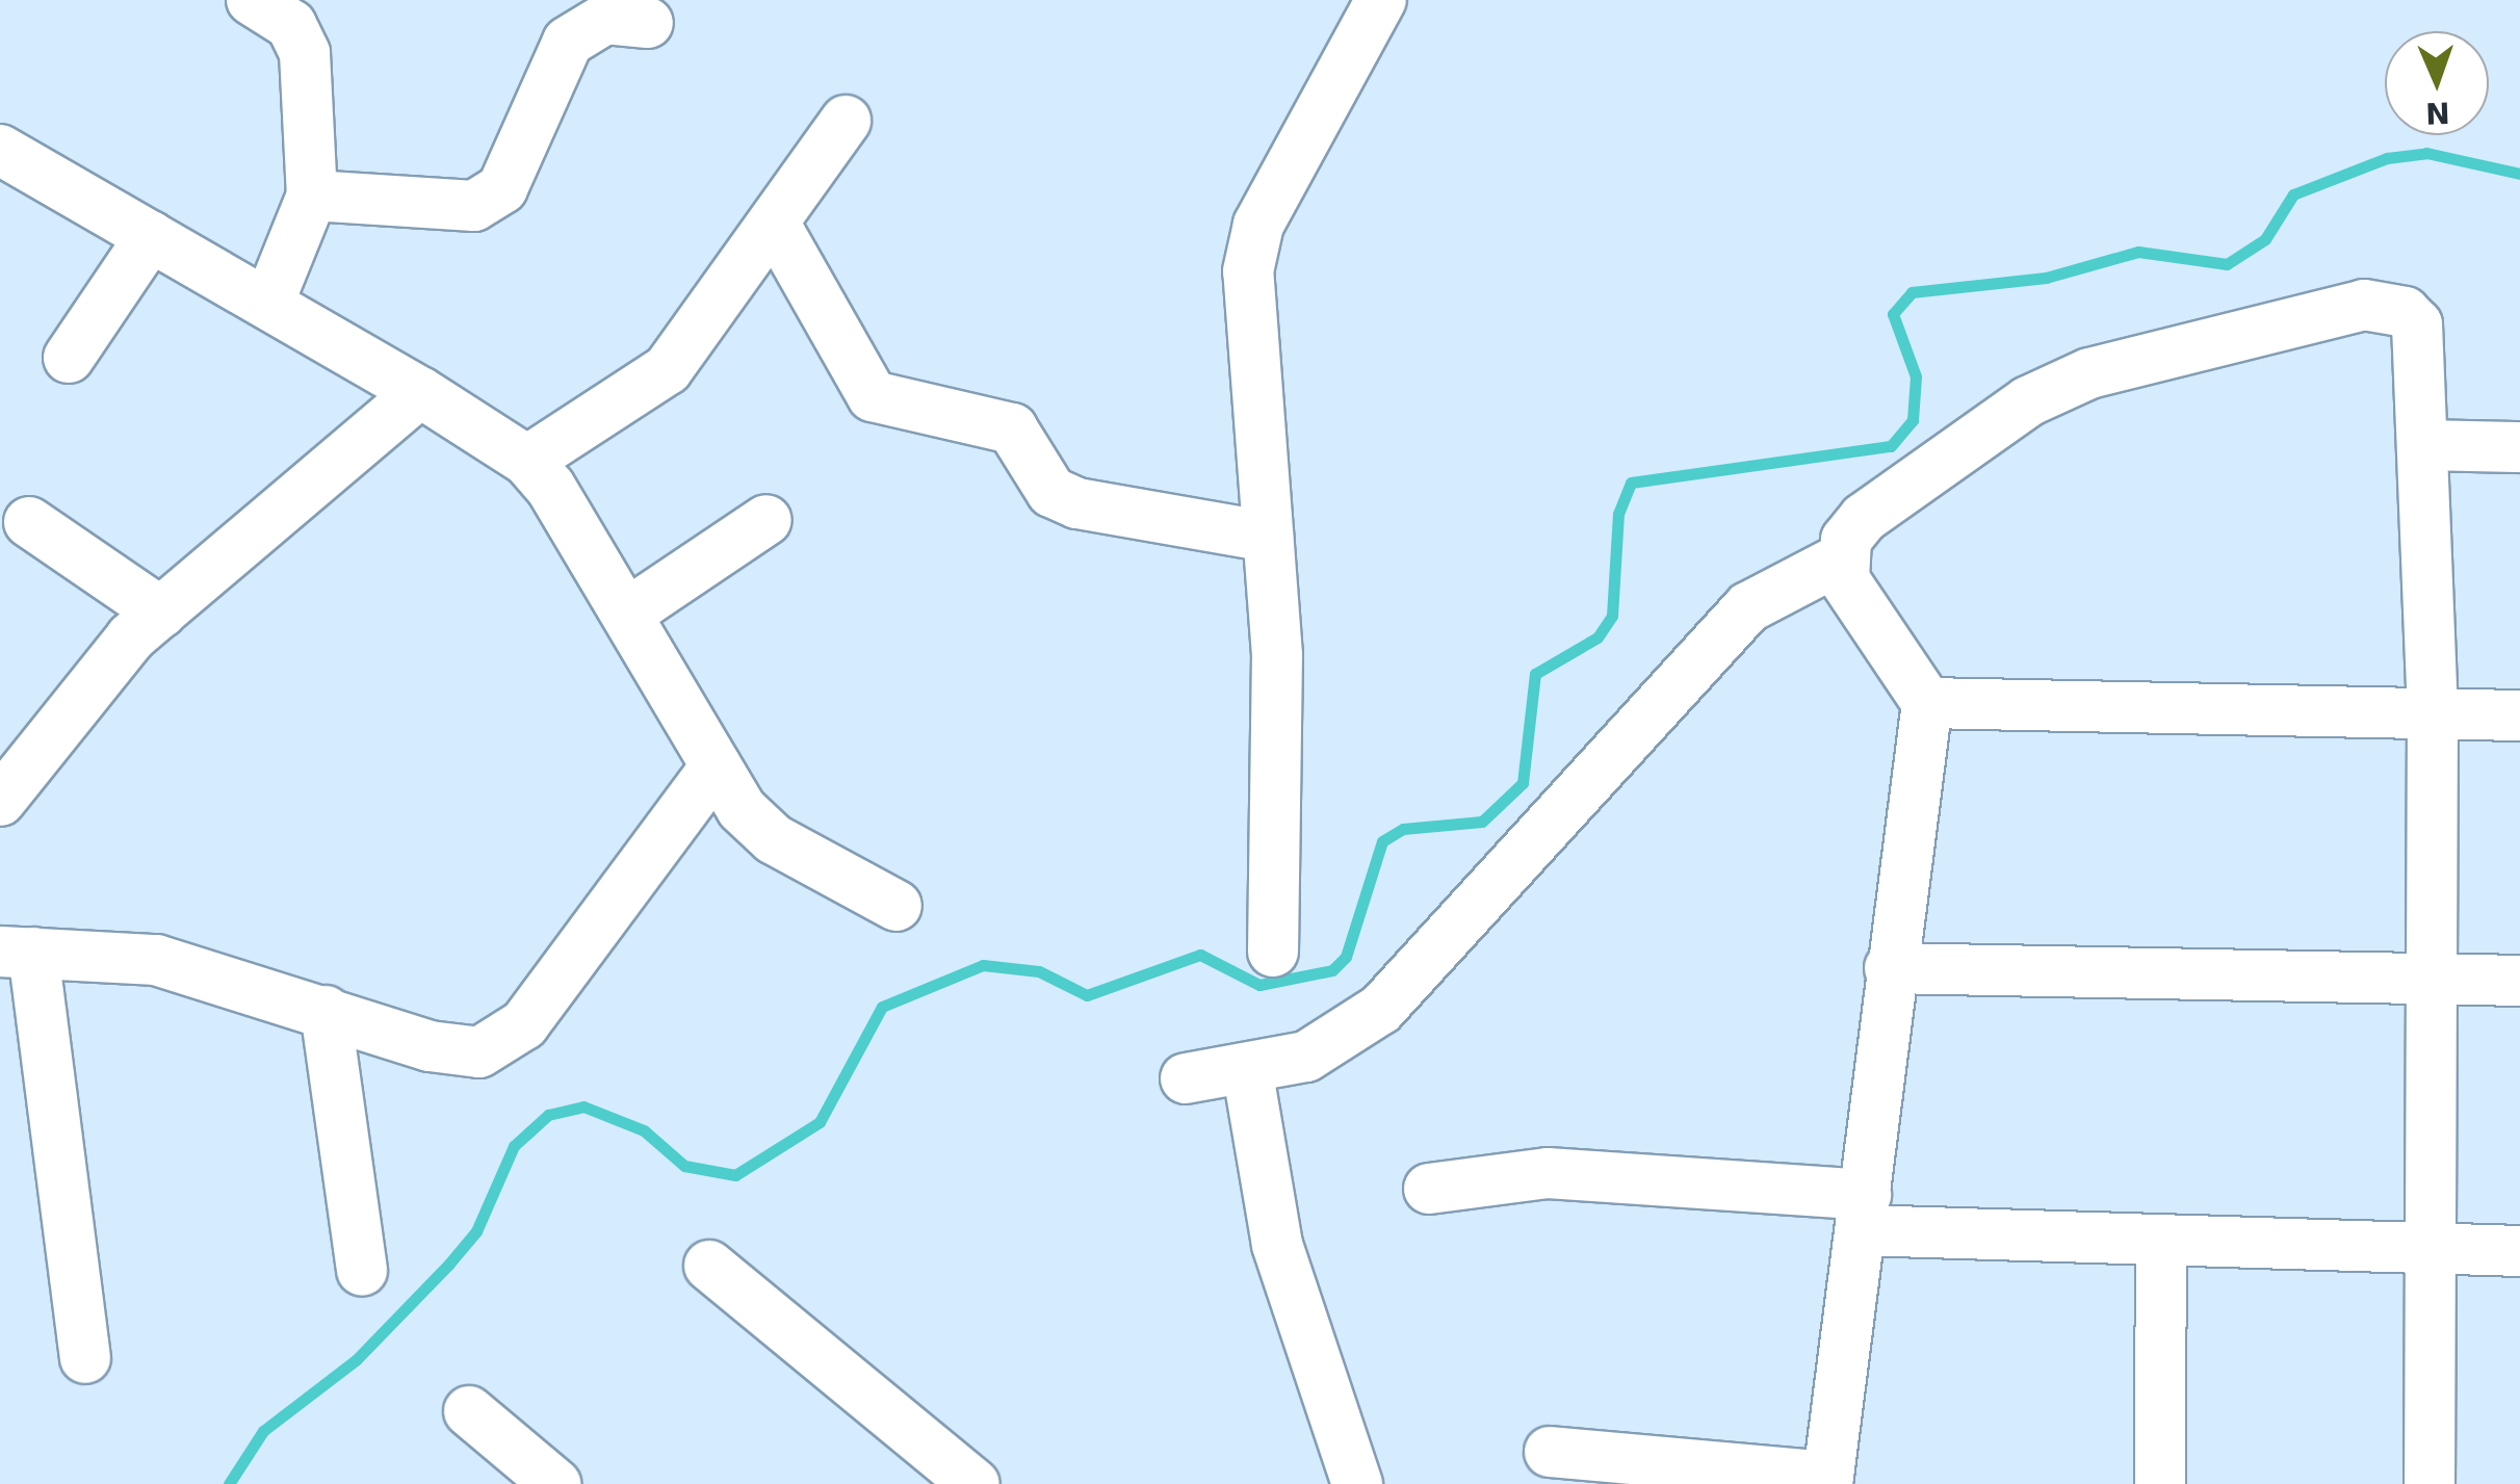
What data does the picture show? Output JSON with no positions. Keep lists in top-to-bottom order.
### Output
{
  "north": "bottom"
}
